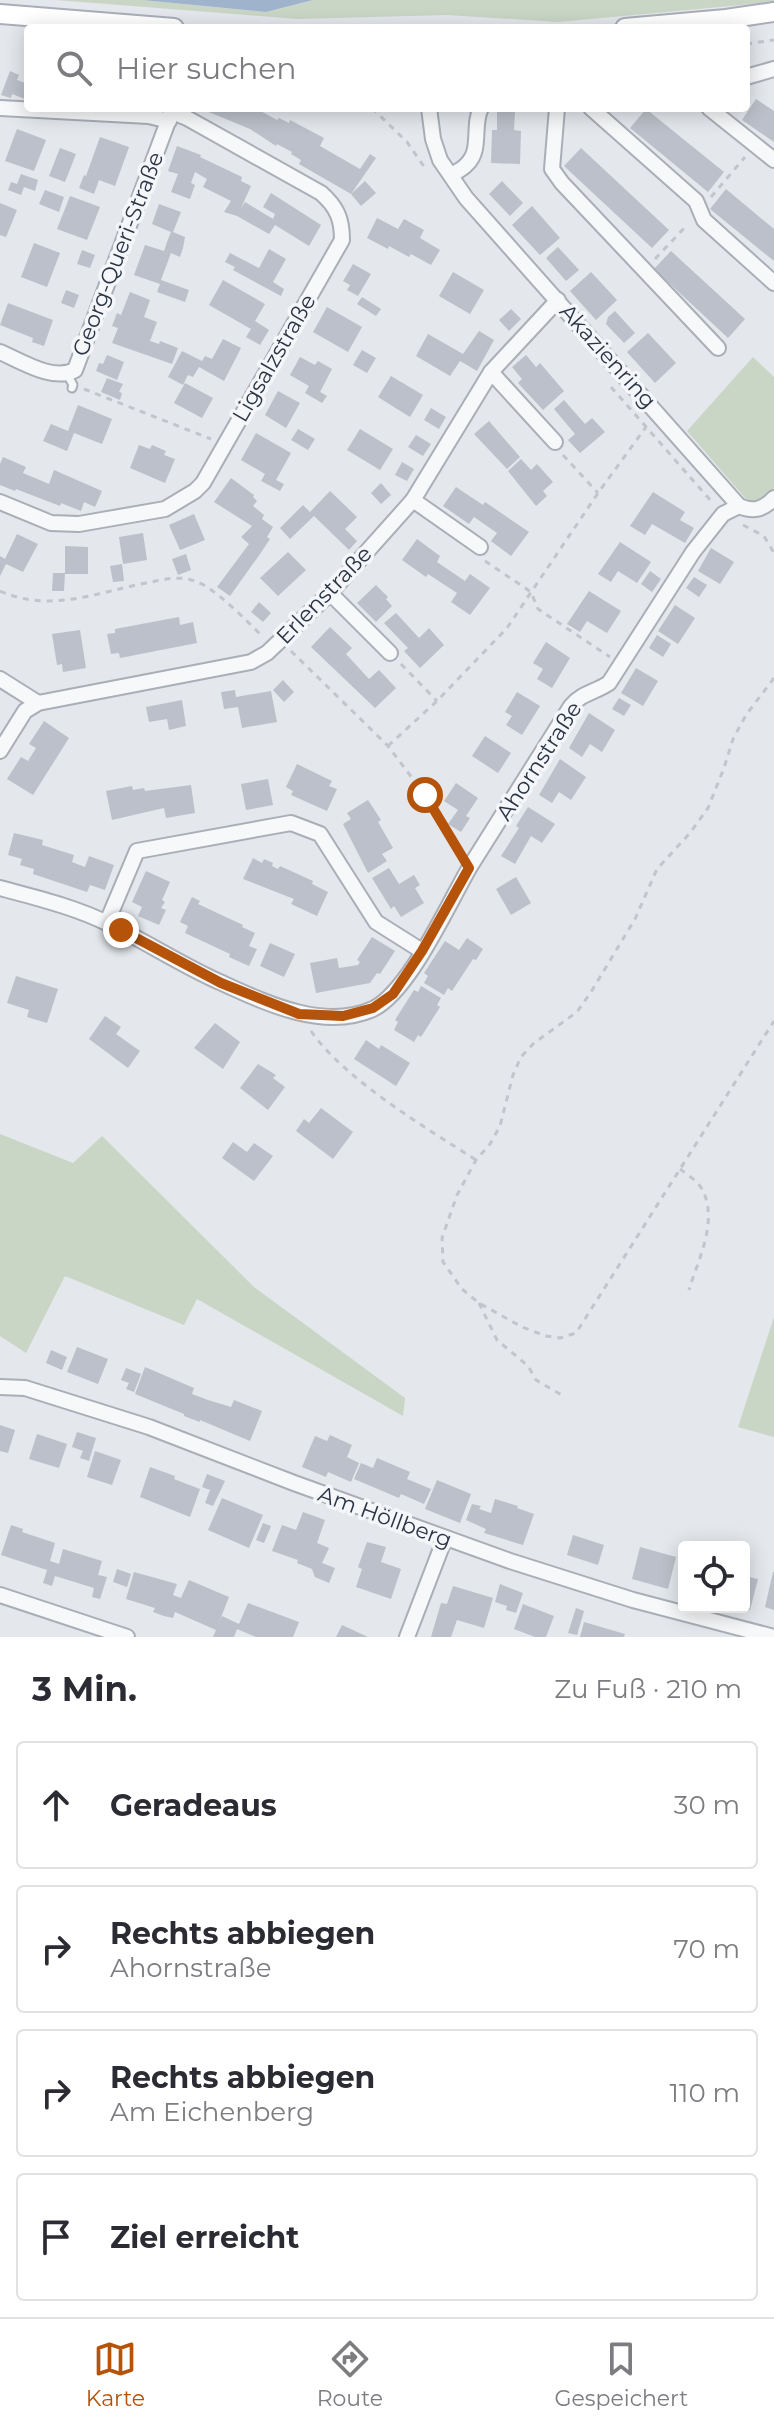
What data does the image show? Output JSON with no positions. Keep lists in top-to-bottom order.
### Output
{
  "streets": {
    "street": [
      "Georg-Queri-Straße",
      "Akazienring",
      "Ligsalzstraße",
      "Erlenstraße",
      "Ahornstraße",
      "Am Höllberg"
    ]
  },
  "crossings": [
    ["Georg-Queri-Straße", "Ligsalzstraße"],
    ["Akazienring", "Erlenstraße"],
    ["Akazienring", "Ahornstraße"]
  ],
  "page": {
    "search": "Hier suchen",
    "heading": ["3 Min.", "Zu Fuß · 210 m"],
    "list": [
      ["Geradeaus", "30 m"],
      ["Rechts abbiegen", "Ahornstraße", "70 m"],
      ["Rechts abbiegen", "Am Eichenberg", "110 m"],
      "Ziel erreicht"
    ],
    "nav": ["Karte", "Route", "Gespeichert"]
  }
}
